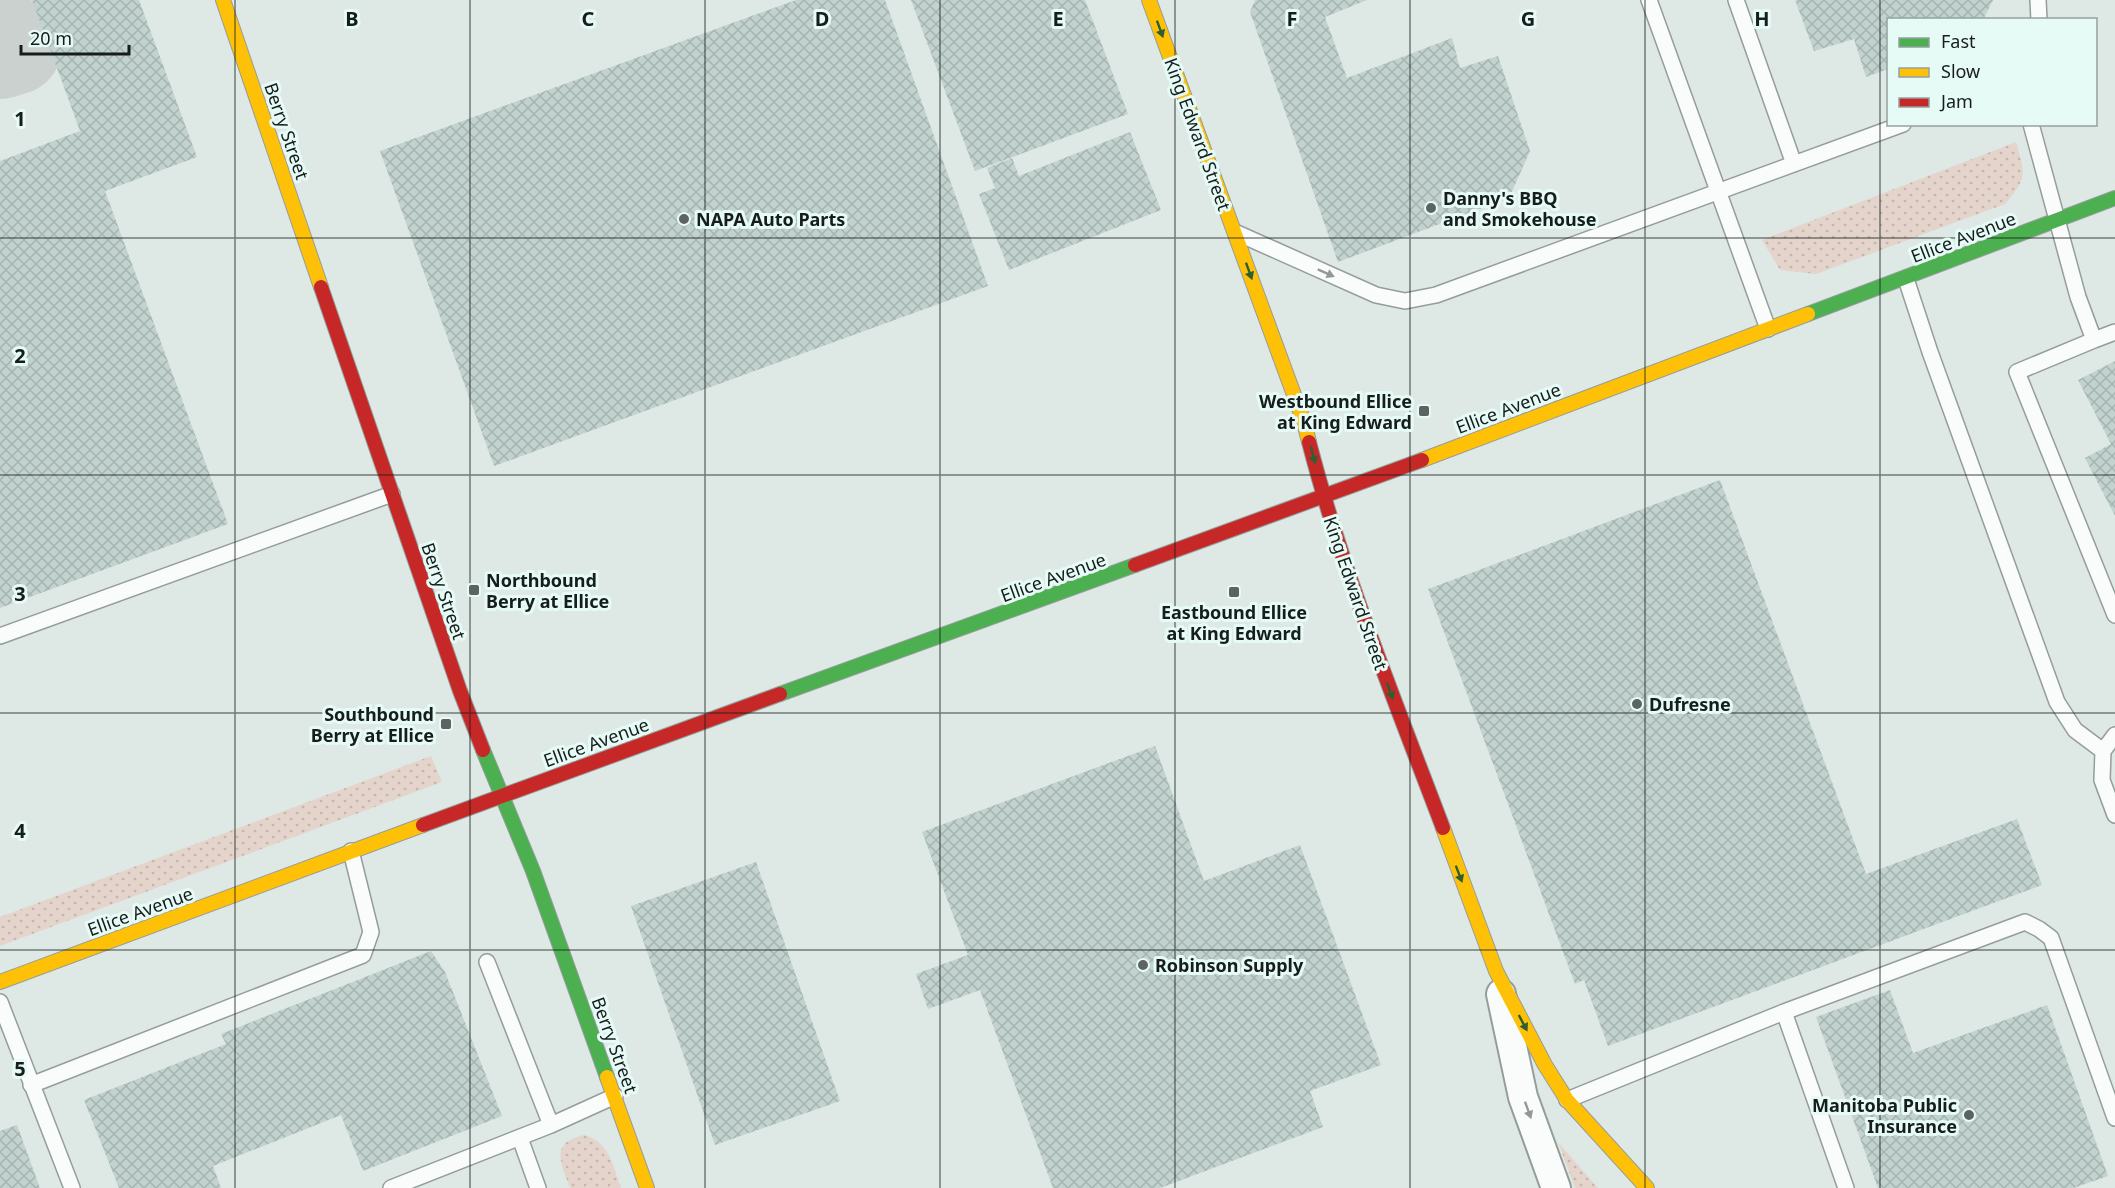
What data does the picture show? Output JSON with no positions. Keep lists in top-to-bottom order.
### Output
{
  "streets": {
    "main road": ["Berry Street", "King Edward Street", "Ellice Avenue"]
  },
  "crossings": [
    ["Berry Street", "Ellice Avenue"],
    ["King Edward Street", "Ellice Avenue"]
  ],
  "one_way": ["King Edward Street"],
  "places": {
    "other": [
      "Danny's BBQ and Smokehouse",
      "NAPA Auto Parts",
      "Dufresne",
      "Robinson Supply",
      "Manitoba Public Insurance"
    ],
    "transit": [
      "Westbound Ellice at King Edward",
      "Northbound Berry at Ellice",
      "Eastbound Ellice at King Edward",
      "Southbound Berry at Ellice"
    ]
  },
  "legend": ["Fast", "Slow", "Jam"],
  "scale_bar": "20 m",
  "grid": {
    "columns": [
      "B",
      "C",
      "D",
      "E",
      "F",
      "G",
      "H"
    ],
    "rows": [
      "1",
      "2",
      "3",
      "4",
      "5"
    ]
  }
}
